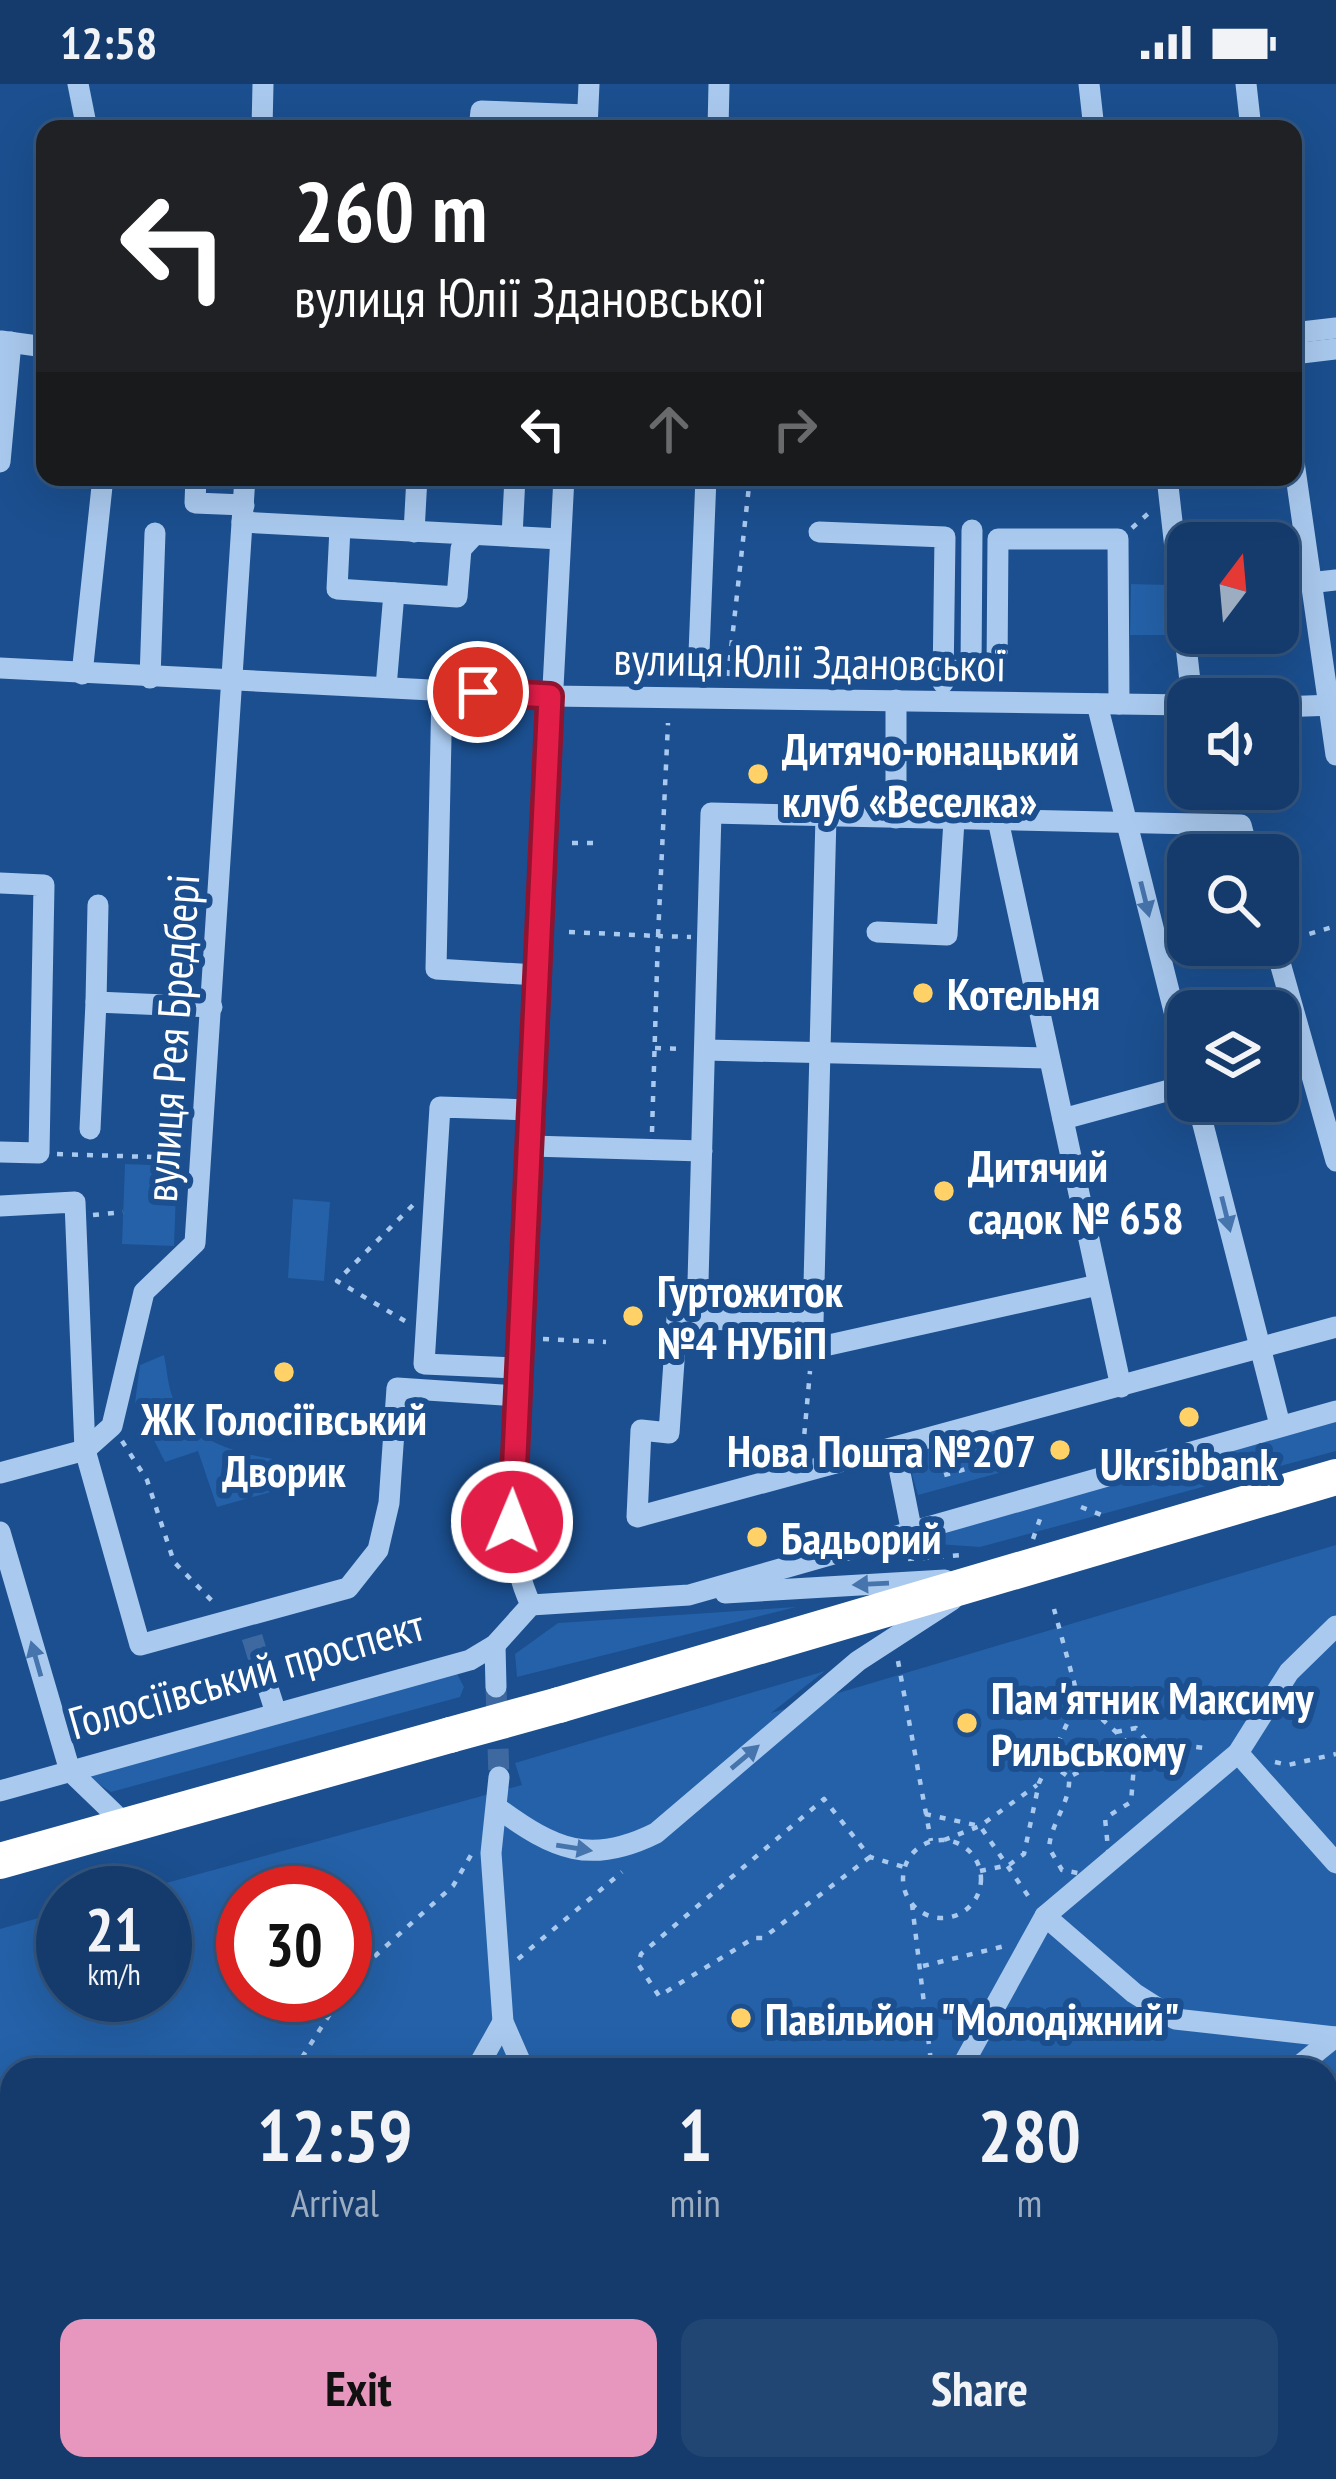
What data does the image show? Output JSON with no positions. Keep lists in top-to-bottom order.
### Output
{
  "streets": {
    "street": ["вулиця Юлії Здановської", "вулиця Рея Бредбері", "Голосіївський проспект"]
  },
  "crossings": [
    ["вулиця Юлії Здановської", "вулиця Рея Бредбері"]
  ],
  "places": [
    "Дитячо-юнацький клуб «Веселка»",
    "Котельня",
    "Дитячий садок № 658",
    "Гуртожиток №4 НУБіП",
    "ЖК Голосіївський Дворик",
    "Ukrsibbank",
    "Нова Пошта №207",
    "Бадьорий",
    "Пам'ятник Максиму Рильському",
    "Павільйон \"Молодіжний\""
  ],
  "north": "top",
  "page": {
    "status": "12:58",
    "turn": ["260 m", "вулиця Юлії Здановської"],
    "speed": "21 km/h",
    "limit": "30",
    "eta": [
      "12:59",
      "Arrival",
      "1",
      "min",
      "280",
      "m"
    ],
    "buttons": ["Exit", "Share"]
  }
}
